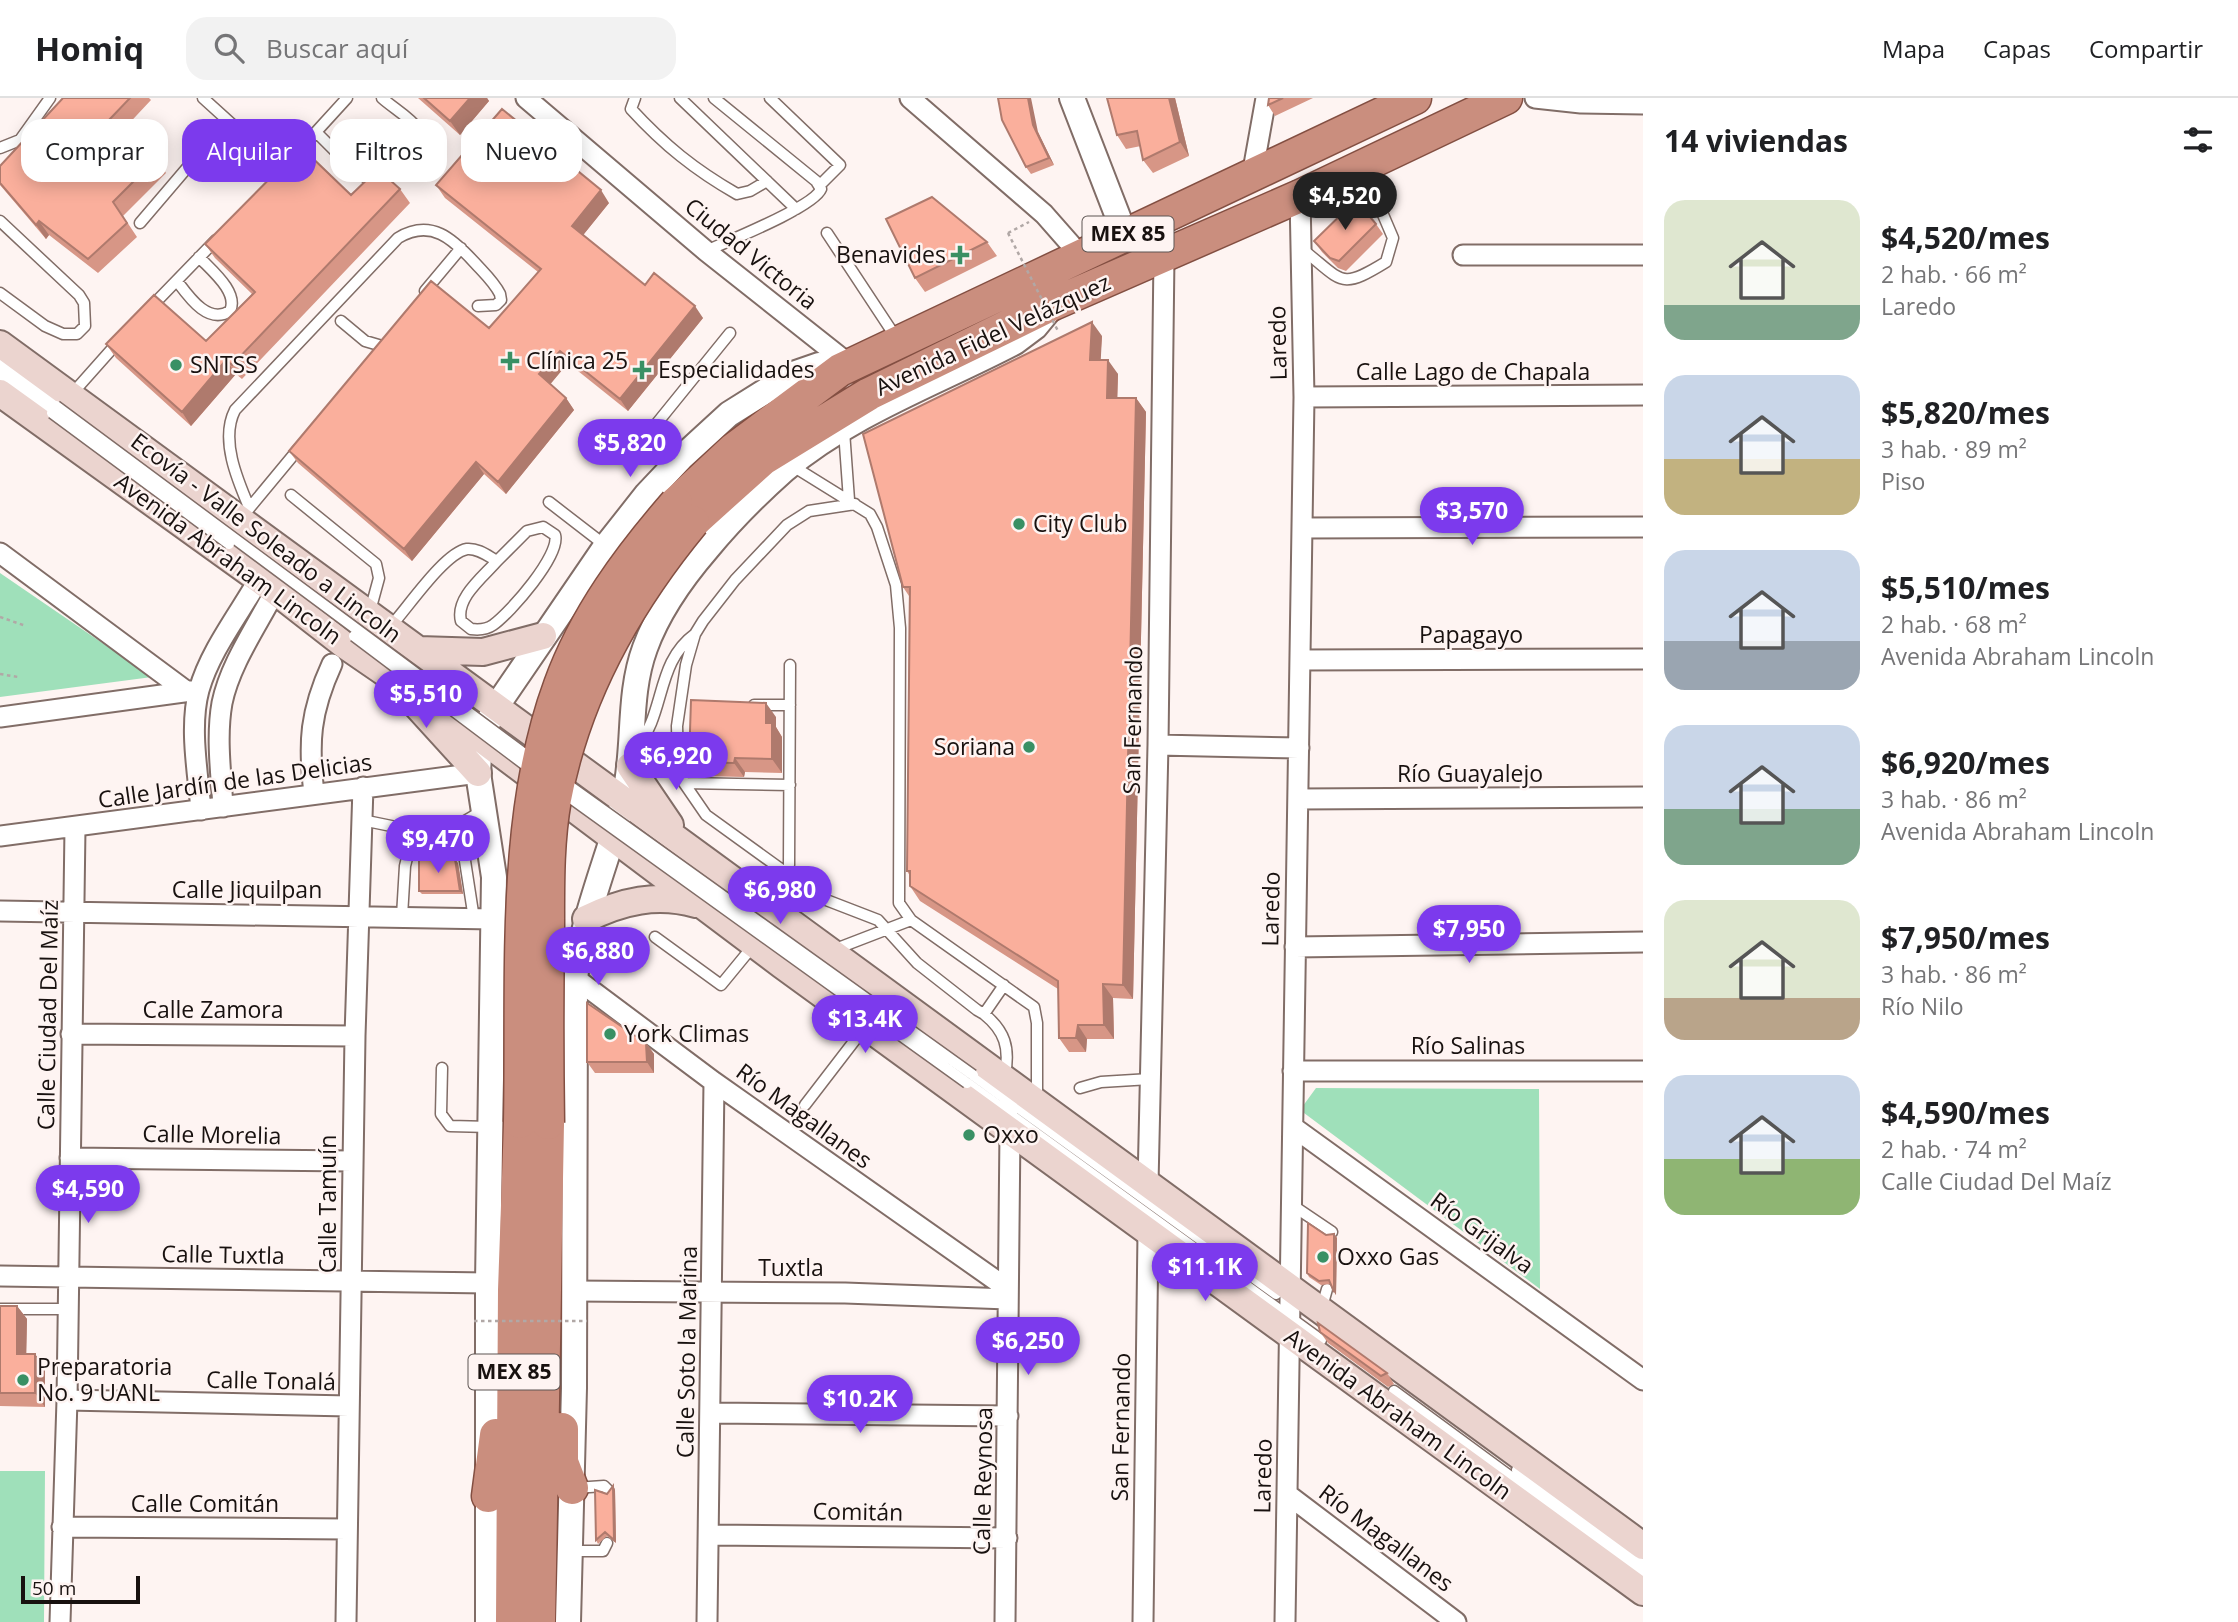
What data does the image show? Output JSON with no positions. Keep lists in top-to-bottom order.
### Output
{
  "streets": {
    "highway": ["MEX 85", "Avenida Fidel Velázquez"],
    "main road": ["Avenida Abraham Lincoln"],
    "street": [
      "Ciudad Victoria",
      "Laredo",
      "Calle Lago de Chapala",
      "Papagayo",
      "San Fernando",
      "Río Guayalejo",
      "Calle Jardín de las Delicias",
      "Calle Jiquilpan",
      "Calle Zamora",
      "Calle Ciudad Del Maíz",
      "Río Salinas",
      "Río Magallanes",
      "Calle Morelia",
      "Calle Tamuín",
      "Río Grijalva",
      "Calle Tuxtla",
      "Tuxtla",
      "Calle Soto la Marina",
      "Calle Tonalá",
      "Calle Reynosa",
      "Calle Comitán",
      "Comitán"
    ],
    "lane": ["Ecovía - Valle Soleado a Lincoln"]
  },
  "crossings": [
    ["MEX 85", "Avenida Fidel Velázquez"],
    ["MEX 85", "Calle Tuxtla"],
    ["Ciudad Victoria", "Avenida Fidel Velázquez"],
    ["Avenida Fidel Velázquez", "Laredo"],
    ["Avenida Fidel Velázquez", "San Fernando"],
    ["Laredo", "Calle Lago de Chapala"],
    ["Laredo", "Ecovía - Valle Soleado a Lincoln"],
    ["Laredo", "Avenida Abraham Lincoln"],
    ["Laredo", "Papagayo"],
    ["Laredo", "Río Guayalejo"],
    ["Laredo", "Río Salinas"],
    ["Laredo", "Río Magallanes"],
    ["Laredo", "Río Grijalva"],
    ["Ecovía - Valle Soleado a Lincoln", "Avenida Abraham Lincoln"],
    ["Avenida Abraham Lincoln", "San Fernando"],
    ["Avenida Abraham Lincoln", "Calle Reynosa"],
    ["Calle Jardín de las Delicias", "Calle Ciudad Del Maíz"],
    ["Calle Jardín de las Delicias", "Calle Tamuín"],
    ["Calle Jiquilpan", "Calle Ciudad Del Maíz"],
    ["Calle Jiquilpan", "Calle Tamuín"],
    ["Calle Zamora", "Calle Ciudad Del Maíz"],
    ["Calle Zamora", "Calle Tamuín"],
    ["Calle Ciudad Del Maíz", "Calle Morelia"],
    ["Calle Ciudad Del Maíz", "Calle Tuxtla"],
    ["Calle Ciudad Del Maíz", "Calle Tonalá"],
    ["Calle Ciudad Del Maíz", "Calle Comitán"],
    ["Río Magallanes", "Tuxtla"],
    ["Río Magallanes", "Calle Soto la Marina"],
    ["Río Magallanes", "Calle Reynosa"],
    ["Calle Morelia", "Calle Tamuín"],
    ["Calle Tamuín", "Calle Tuxtla"],
    ["Calle Tamuín", "Calle Tonalá"],
    ["Calle Tamuín", "Calle Comitán"],
    ["Tuxtla", "Calle Soto la Marina"],
    ["Tuxtla", "Calle Reynosa"],
    ["Calle Soto la Marina", "Comitán"],
    ["Calle Reynosa", "Comitán"]
  ],
  "places": {
    "health": ["Benavides", "Clínica 25", "Especialidades"],
    "other": [
      "SNTSS",
      "City Club",
      "Soriana",
      "York Climas",
      "Oxxo",
      "Oxxo Gas",
      "Preparatoria No. 9 UANL"
    ]
  },
  "scale_bar": "50 m",
  "page": {
    "header": "Homiq",
    "search": "Buscar aquí",
    "nav": ["Mapa", "Capas", "Compartir"],
    "heading": "14 viviendas",
    "chip": [
      "Comprar",
      "Alquilar",
      "Filtros",
      "Nuevo"
    ],
    "price": [
      "$4,520",
      "$5,820",
      "$3,570",
      "$5,510",
      "$6,920",
      "$9,470",
      "$6,980",
      "$7,950",
      "$6,880",
      "$13.4K",
      "$4,590",
      "$11.1K",
      "$6,250",
      "$10.2K"
    ],
    "list": [
      {
        "name": "$4,520/mes",
        "note": "2 hab. · 66 m² · Laredo"
      },
      {
        "name": "$5,820/mes",
        "note": "3 hab. · 89 m² · Piso"
      },
      {
        "name": "$5,510/mes",
        "note": "2 hab. · 68 m² · Avenida Abraham Lincoln"
      },
      {
        "name": "$6,920/mes",
        "note": "3 hab. · 86 m² · Avenida Abraham Lincoln"
      },
      {
        "name": "$7,950/mes",
        "note": "3 hab. · 86 m² · Río Nilo"
      },
      {
        "name": "$4,590/mes",
        "note": "2 hab. · 74 m² · Calle Ciudad Del Maíz"
      }
    ],
    "scale": "50 m"
  }
}
